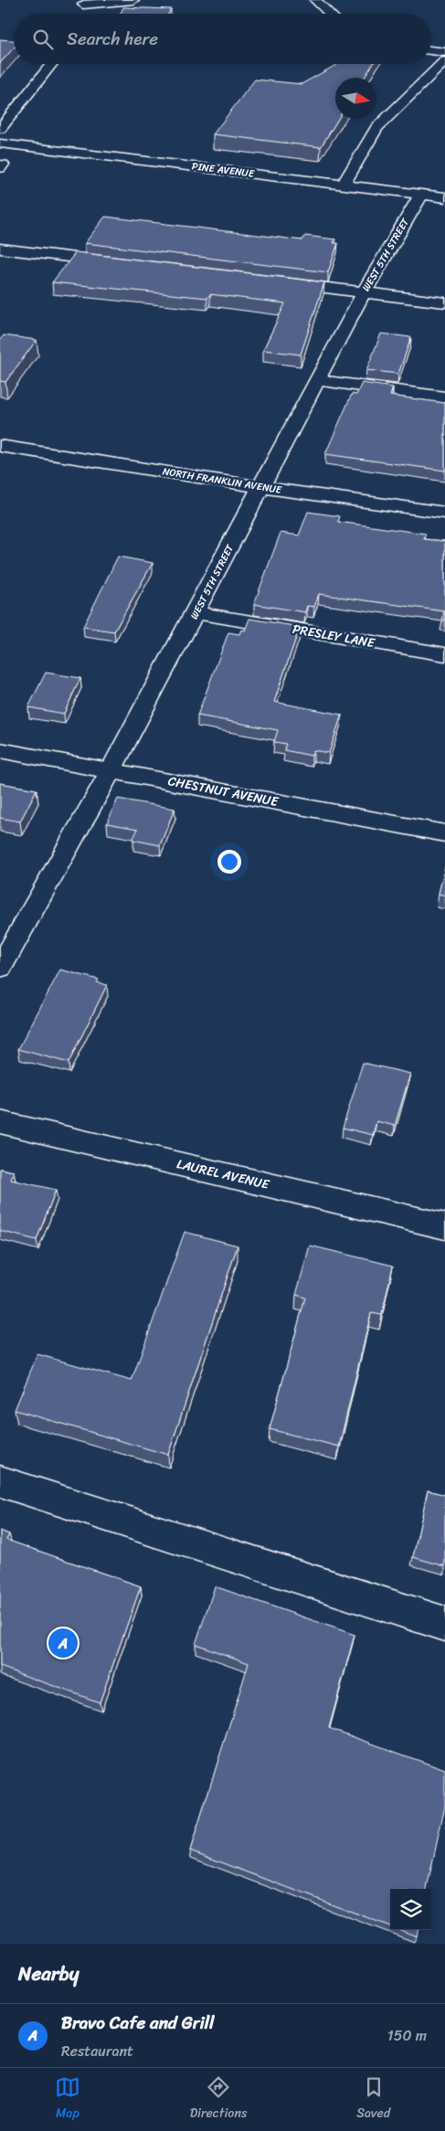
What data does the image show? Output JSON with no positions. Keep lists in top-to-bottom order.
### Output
{
  "streets": {
    "street": [
      "PINE AVENUE",
      "WEST 5TH STREET",
      "NORTH FRANKLIN AVENUE",
      "PRESLEY LANE",
      "CHESTNUT AVENUE",
      "LAUREL AVENUE"
    ]
  },
  "crossings": [
    ["PINE AVENUE", "WEST 5TH STREET"],
    ["WEST 5TH STREET", "NORTH FRANKLIN AVENUE"],
    ["WEST 5TH STREET", "PRESLEY LANE"],
    ["WEST 5TH STREET", "CHESTNUT AVENUE"]
  ],
  "north": "right",
  "page": {
    "search": "Search here",
    "pins": "A",
    "heading": "Nearby",
    "list": [
      {
        "mark": "A",
        "name": "Bravo Cafe and Grill",
        "note": "Restaurant",
        "value": "150 m"
      }
    ],
    "nav": ["Map", "Directions", "Saved"]
  }
}
